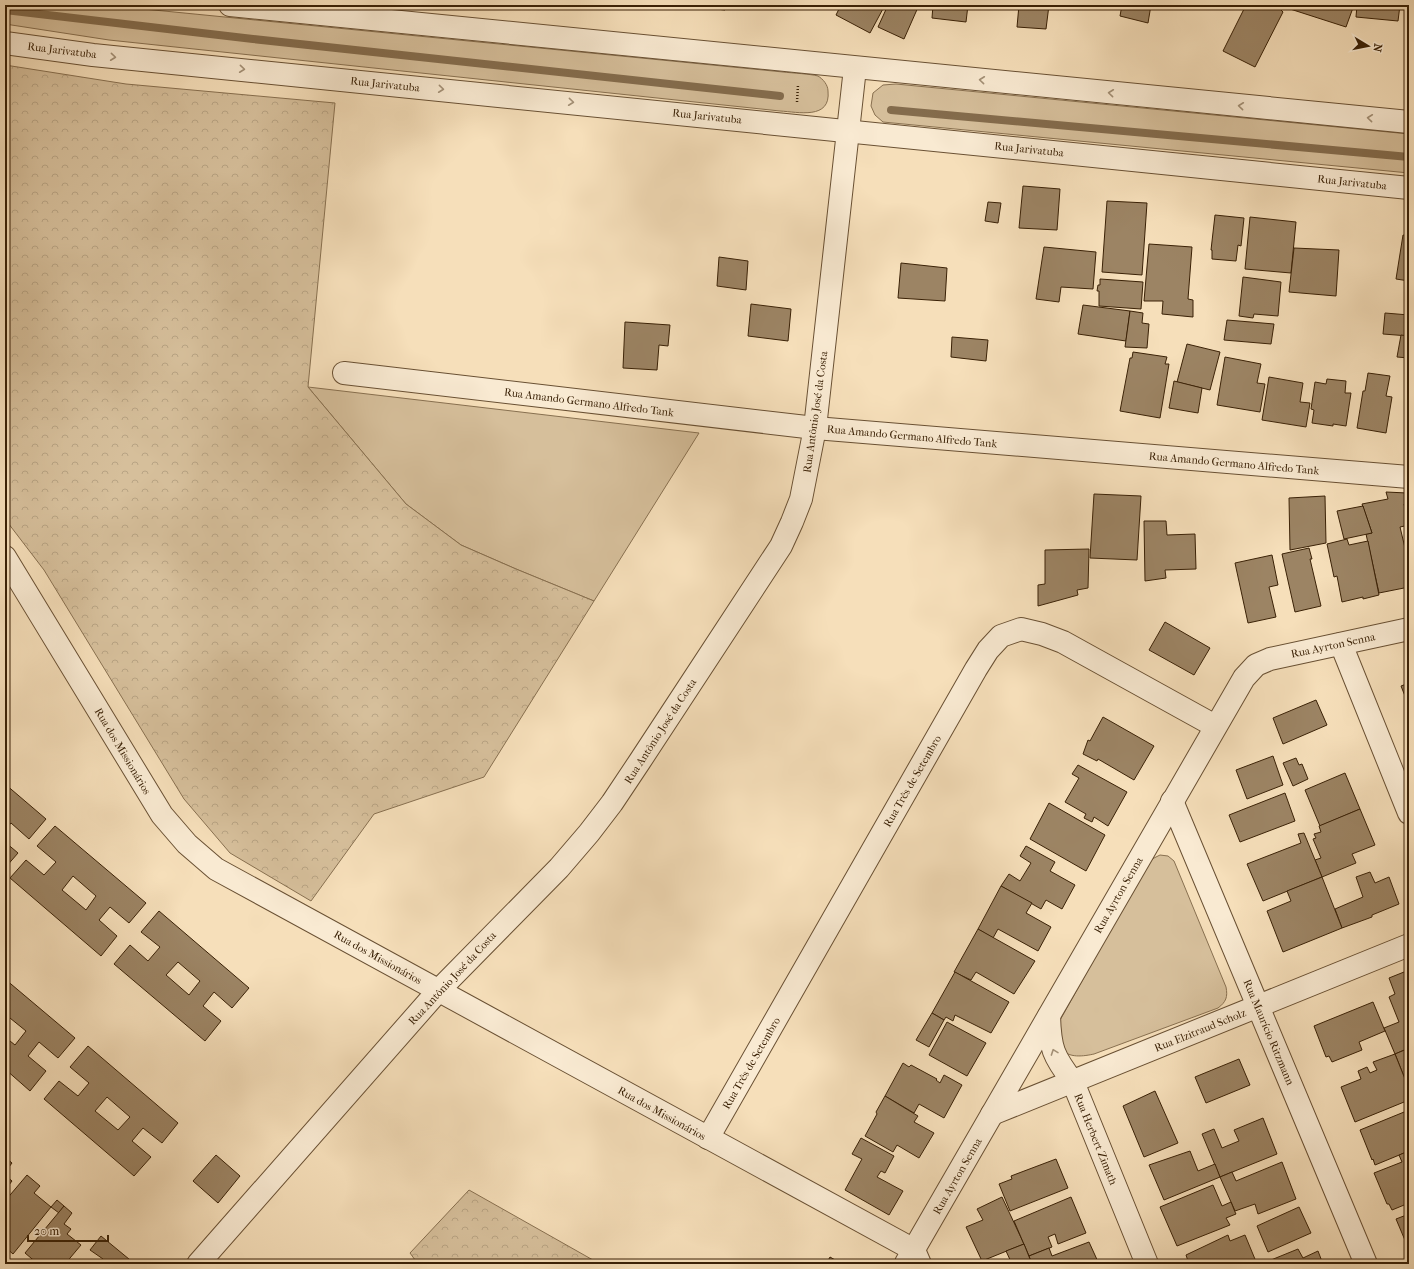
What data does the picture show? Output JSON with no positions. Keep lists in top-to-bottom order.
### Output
{
  "streets": {
    "street": [
      "Rua Jarivatuba",
      "Rua Amando Germano Alfredo Tank",
      "Rua Antônio José da Costa",
      "Rua Ayrton Senna",
      "Rua dos Missionários",
      "Rua Três de Setembro",
      "Rua Elzitraud Scholz",
      "Rua Maurício Ritzmann",
      "Rua Herbert Zimath"
    ]
  },
  "crossings": [
    ["Rua Jarivatuba", "Rua Antônio José da Costa"],
    ["Rua Amando Germano Alfredo Tank", "Rua Antônio José da Costa"],
    ["Rua Antônio José da Costa", "Rua dos Missionários"],
    ["Rua Ayrton Senna", "Rua dos Missionários"],
    ["Rua Ayrton Senna", "Rua Três de Setembro"],
    ["Rua Ayrton Senna", "Rua Elzitraud Scholz"],
    ["Rua Ayrton Senna", "Rua Maurício Ritzmann"],
    ["Rua Ayrton Senna", "Rua Herbert Zimath"],
    ["Rua dos Missionários", "Rua Três de Setembro"],
    ["Rua Elzitraud Scholz", "Rua Maurício Ritzmann"],
    ["Rua Elzitraud Scholz", "Rua Herbert Zimath"]
  ],
  "scale_bar": "20 m",
  "north": "right"
}
